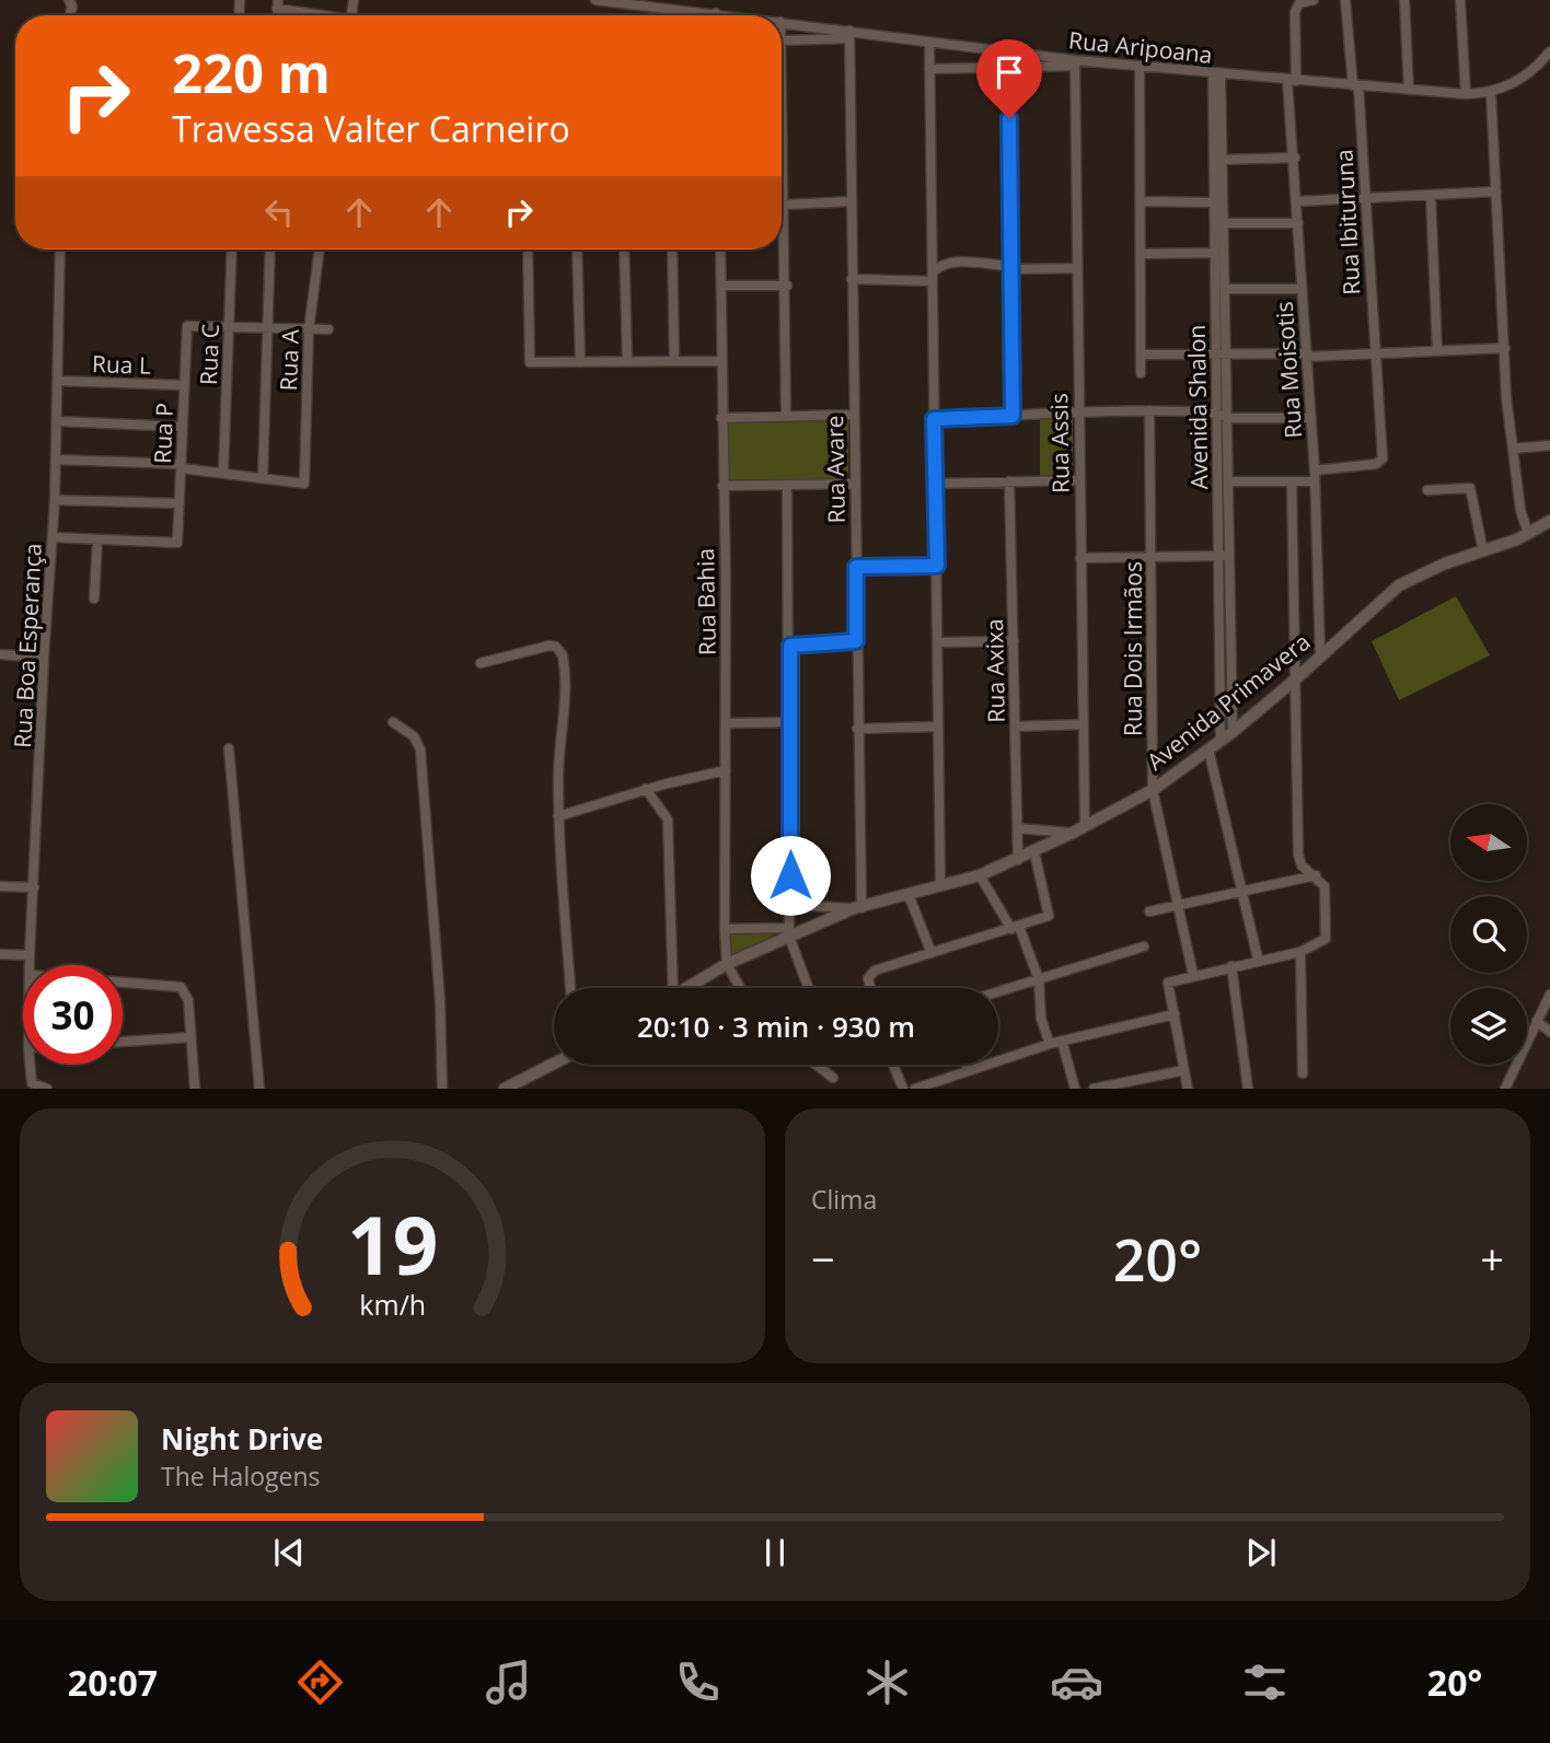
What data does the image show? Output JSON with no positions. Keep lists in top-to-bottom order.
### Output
{
  "streets": {
    "street": [
      "Rua Aripoana",
      "Rua Ibituruna",
      "Rua C",
      "Rua A",
      "Rua L",
      "Rua Moisotis",
      "Avenida Shalon",
      "Rua P",
      "Rua Assis",
      "Rua Avare",
      "Rua Bahia",
      "Rua Boa Esperança",
      "Rua Dois Irmãos",
      "Rua Axixa",
      "Avenida Primavera"
    ]
  },
  "crossings": [
    ["Rua Aripoana", "Rua Ibituruna"],
    ["Rua Aripoana", "Rua Moisotis"],
    ["Rua Aripoana", "Avenida Shalon"],
    ["Rua Aripoana", "Rua Assis"],
    ["Rua Aripoana", "Rua Avare"],
    ["Rua Ibituruna", "Rua Moisotis"],
    ["Rua C", "Rua P"],
    ["Rua L", "Rua P"],
    ["Rua L", "Rua Boa Esperança"],
    ["Rua Moisotis", "Avenida Primavera"],
    ["Avenida Shalon", "Avenida Primavera"],
    ["Rua Assis", "Avenida Primavera"],
    ["Rua Avare", "Avenida Primavera"],
    ["Rua Bahia", "Avenida Primavera"],
    ["Rua Dois Irmãos", "Avenida Primavera"],
    ["Rua Axixa", "Avenida Primavera"]
  ],
  "north": "left",
  "page": {
    "turn": ["220 m", "Travessa Valter Carneiro"],
    "limit": "30",
    "trip": "20:10 · 3 min · 930 m",
    "tile": "Clima",
    "heat": ["−", "20°", "+"],
    "song": ["Night Drive", "The Halogens"],
    "tabs": ["20:07", "20°"],
    "gauge": ["19", "km/h"]
  }
}
